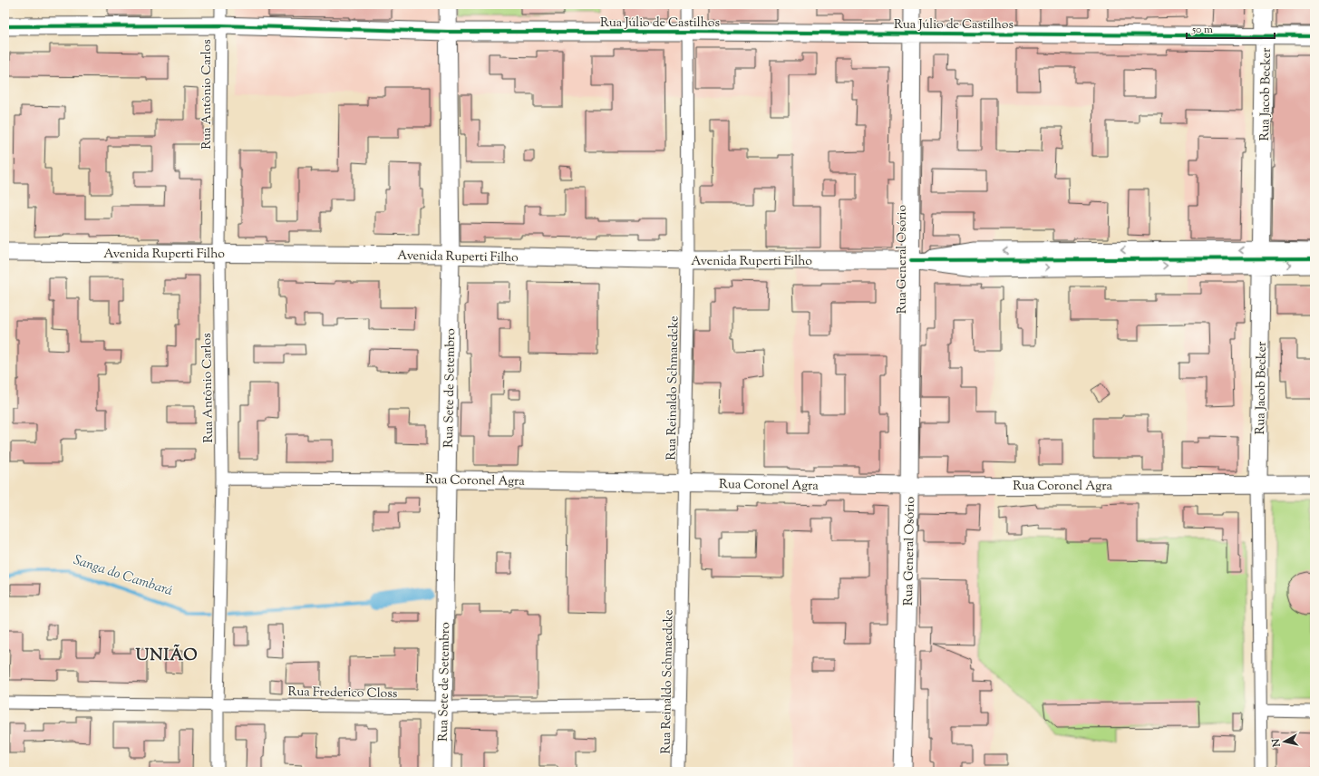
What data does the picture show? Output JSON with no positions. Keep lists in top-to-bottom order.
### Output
{
  "streets": {
    "street": [
      "Rua Júlio de Castilhos",
      "Rua Antônio Carlos",
      "Rua Jacob Becker",
      "Avenida Ruperti Filho",
      "Rua General Osório",
      "Rua Sete de Setembro",
      "Rua Reinaldo Schmaedcke",
      "Rua Coronel Agra",
      "Rua Frederico Closs"
    ]
  },
  "crossings": [
    ["Rua Júlio de Castilhos", "Rua Antônio Carlos"],
    ["Rua Júlio de Castilhos", "Rua Jacob Becker"],
    ["Rua Júlio de Castilhos", "Rua General Osório"],
    ["Rua Júlio de Castilhos", "Rua Sete de Setembro"],
    ["Rua Júlio de Castilhos", "Rua Reinaldo Schmaedcke"],
    ["Rua Antônio Carlos", "Avenida Ruperti Filho"],
    ["Rua Antônio Carlos", "Rua Coronel Agra"],
    ["Rua Antônio Carlos", "Rua Frederico Closs"],
    ["Rua Jacob Becker", "Avenida Ruperti Filho"],
    ["Rua Jacob Becker", "Rua Coronel Agra"],
    ["Avenida Ruperti Filho", "Rua General Osório"],
    ["Avenida Ruperti Filho", "Rua Sete de Setembro"],
    ["Avenida Ruperti Filho", "Rua Reinaldo Schmaedcke"],
    ["Rua General Osório", "Rua Coronel Agra"],
    ["Rua Sete de Setembro", "Rua Coronel Agra"],
    ["Rua Sete de Setembro", "Rua Frederico Closs"],
    ["Rua Reinaldo Schmaedcke", "Rua Coronel Agra"],
    ["Rua Reinaldo Schmaedcke", "Rua Frederico Closs"]
  ],
  "districts": ["UNIÃO"],
  "water": ["Sanga do Cambará"],
  "scale_bar": "50 m",
  "north": "left"
}
